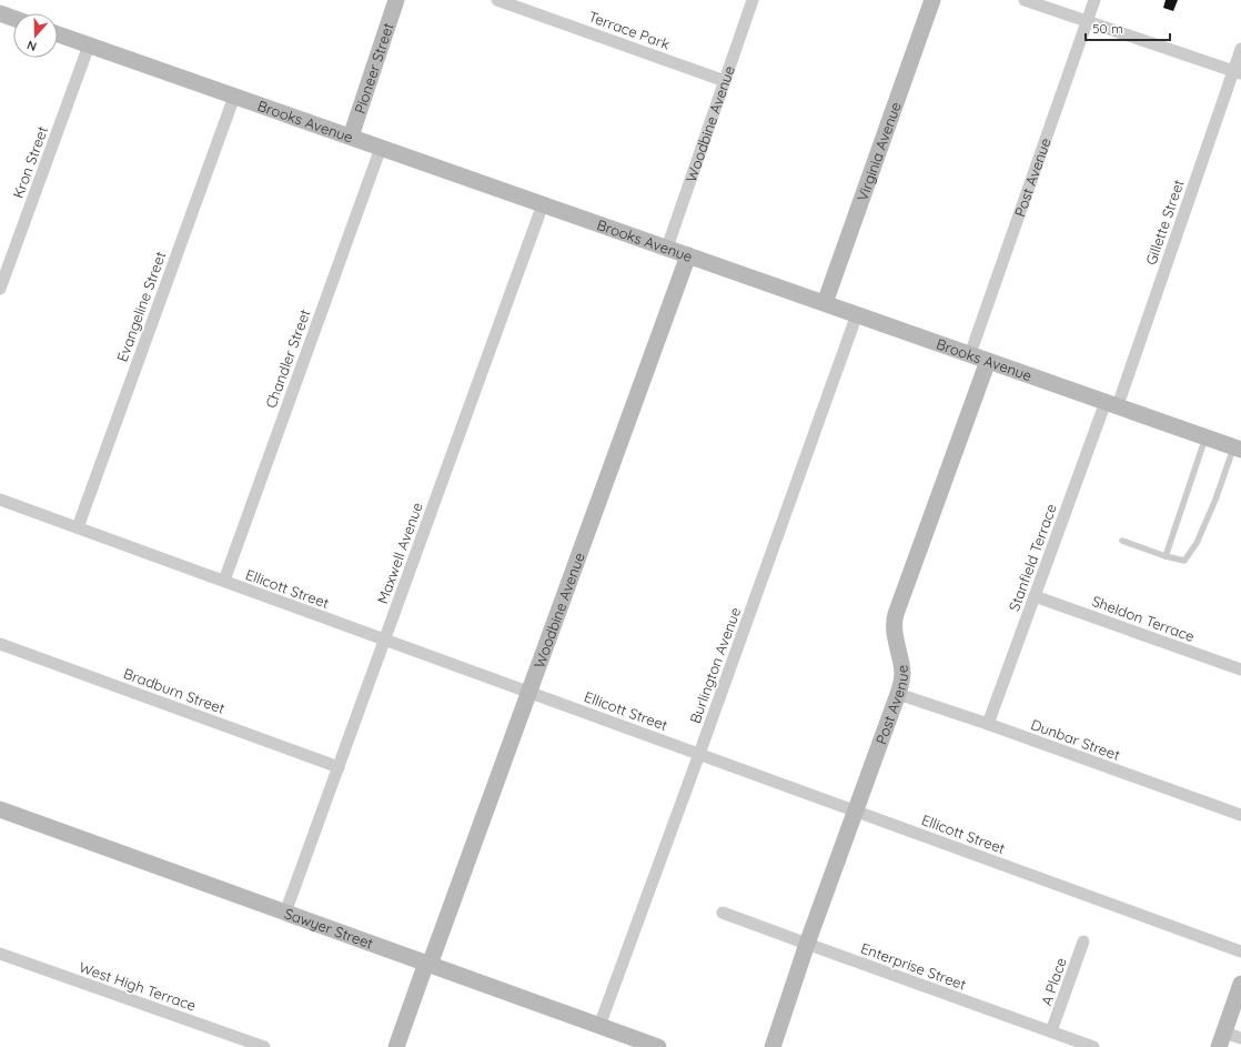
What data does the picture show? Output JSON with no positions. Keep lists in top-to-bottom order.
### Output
{
  "streets": {
    "street": [
      "Terrace Park",
      "Pioneer Street",
      "Brooks Avenue",
      "Woodbine Avenue",
      "Virginia Avenue",
      "Kron Street",
      "Post Avenue",
      "Gillette Street",
      "Evangeline Street",
      "Chandler Street",
      "Maxwell Avenue",
      "Stanfield Terrace",
      "Ellicott Street",
      "Sheldon Terrace",
      "Burlington Avenue",
      "Bradburn Street",
      "Dunbar Street",
      "Sawyer Street",
      "Enterprise Street",
      "A Place",
      "West High Terrace"
    ]
  },
  "crossings": [
    ["Terrace Park", "Woodbine Avenue"],
    ["Pioneer Street", "Brooks Avenue"],
    ["Brooks Avenue", "Woodbine Avenue"],
    ["Brooks Avenue", "Virginia Avenue"],
    ["Brooks Avenue", "Kron Street"],
    ["Brooks Avenue", "Post Avenue"],
    ["Brooks Avenue", "Gillette Street"],
    ["Brooks Avenue", "Evangeline Street"],
    ["Brooks Avenue", "Chandler Street"],
    ["Brooks Avenue", "Maxwell Avenue"],
    ["Brooks Avenue", "Stanfield Terrace"],
    ["Brooks Avenue", "Burlington Avenue"],
    ["Woodbine Avenue", "Ellicott Street"],
    ["Woodbine Avenue", "Sawyer Street"],
    ["Post Avenue", "Ellicott Street"],
    ["Post Avenue", "Dunbar Street"],
    ["Post Avenue", "Enterprise Street"],
    ["Gillette Street", "Stanfield Terrace"],
    ["Evangeline Street", "Ellicott Street"],
    ["Chandler Street", "Ellicott Street"],
    ["Maxwell Avenue", "Ellicott Street"],
    ["Maxwell Avenue", "Bradburn Street"],
    ["Maxwell Avenue", "Sawyer Street"],
    ["Stanfield Terrace", "Sheldon Terrace"],
    ["Stanfield Terrace", "Dunbar Street"],
    ["Ellicott Street", "Burlington Avenue"],
    ["Burlington Avenue", "Sawyer Street"],
    ["Enterprise Street", "A Place"]
  ],
  "scale_bar": "50 m",
  "north": "bottom"
}
